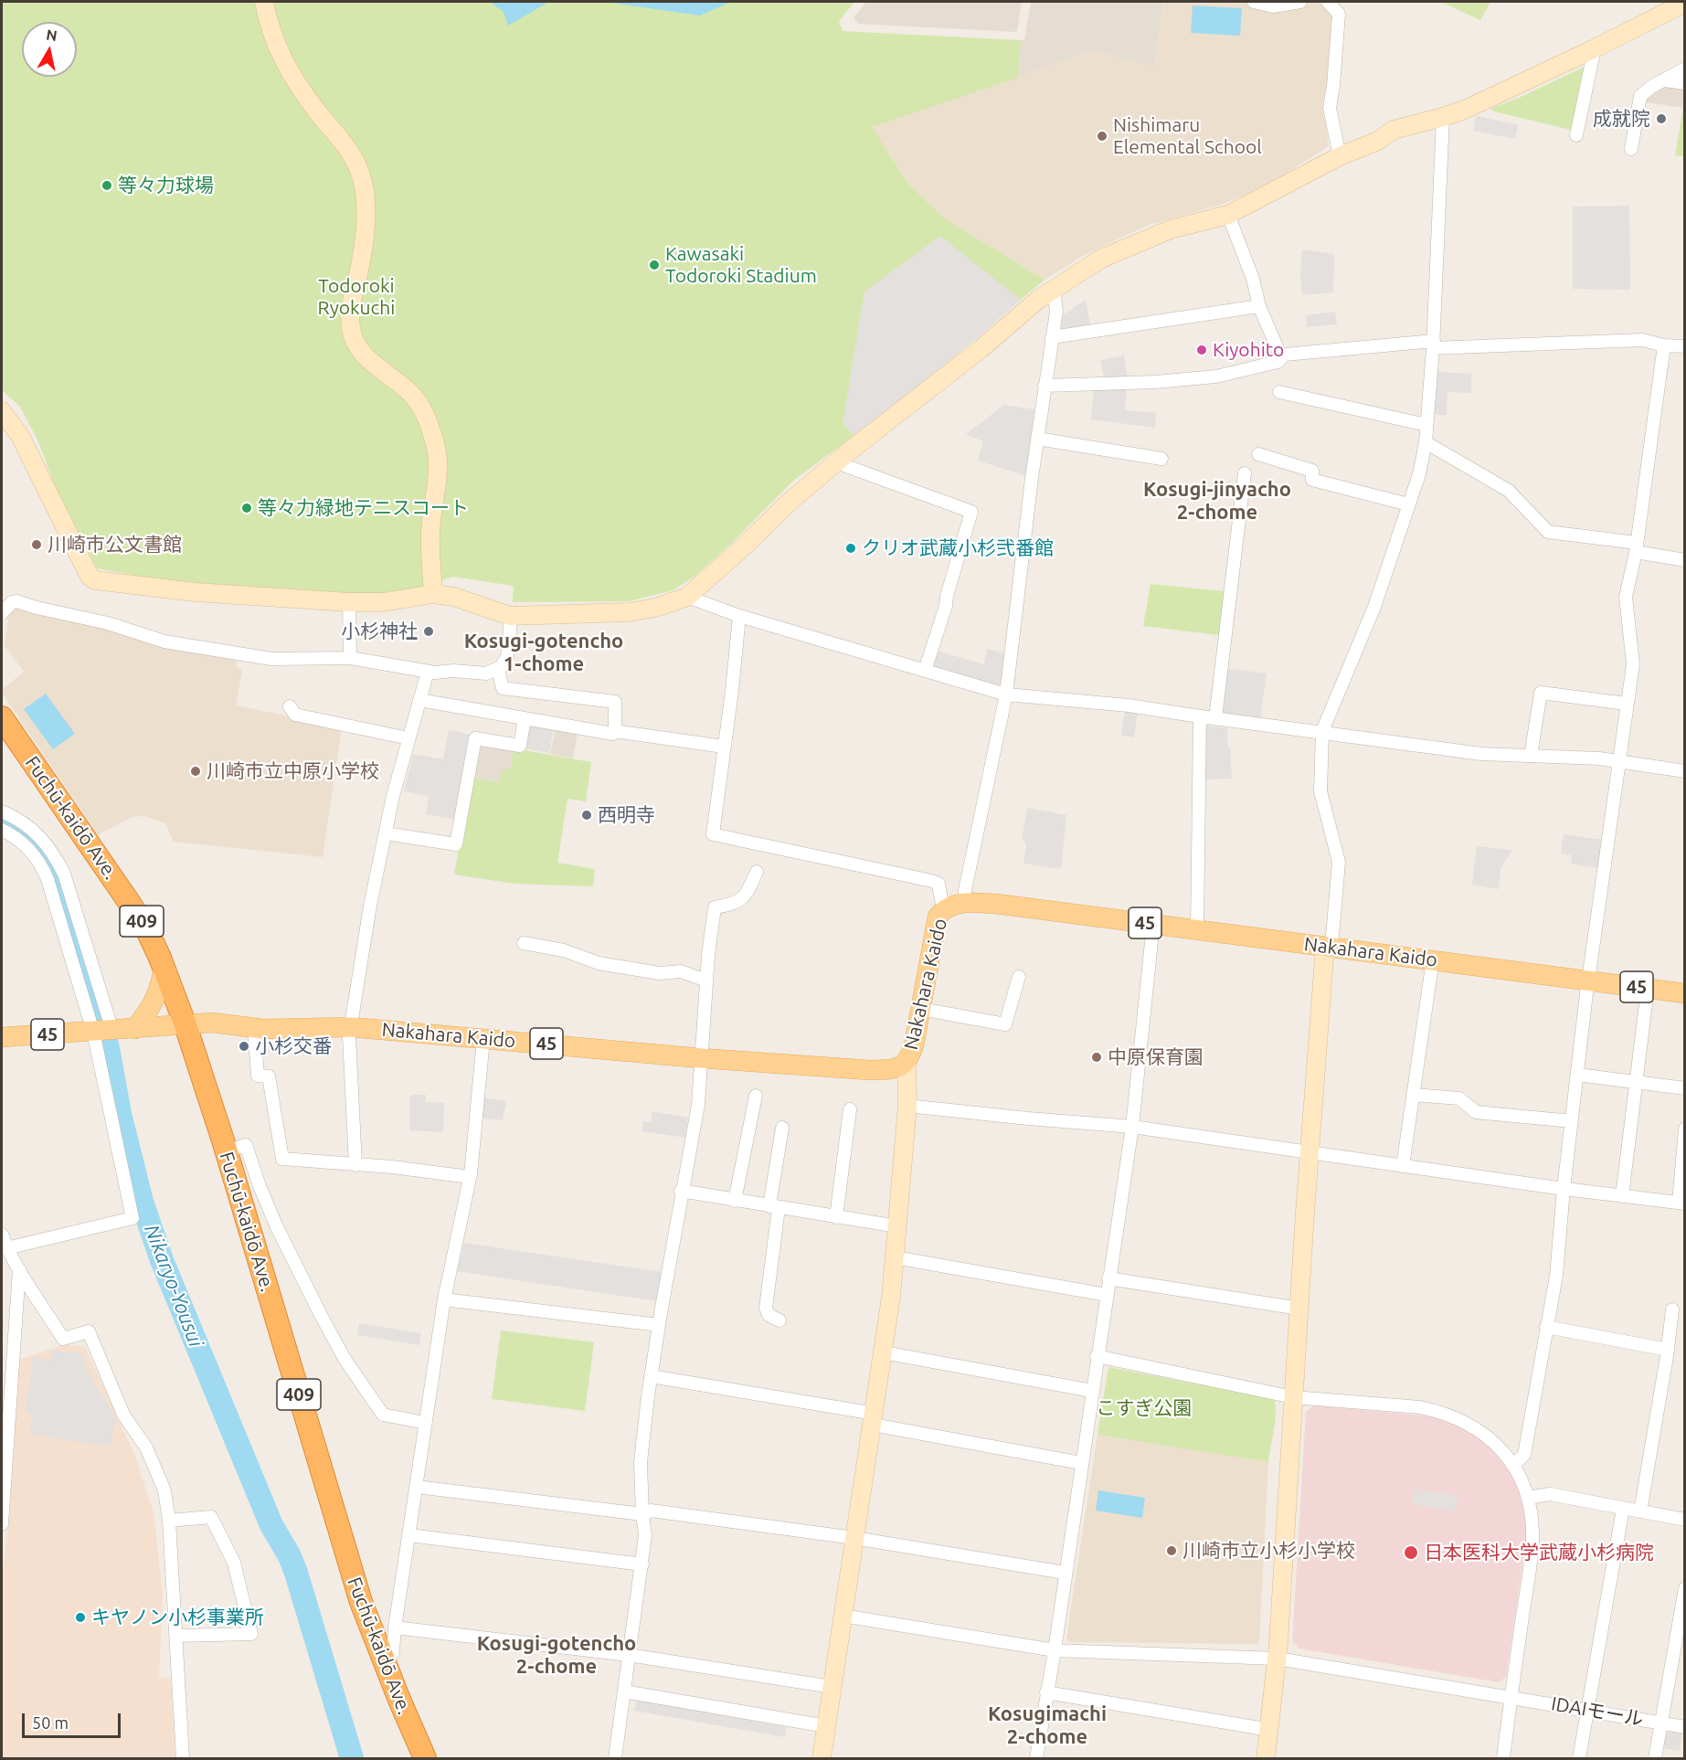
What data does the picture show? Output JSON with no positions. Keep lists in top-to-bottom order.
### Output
{
  "streets": {
    "highway": ["Fuchū-kaidō Ave.", "409"],
    "main road": ["45", "Nakahara Kaido"],
    "street": ["IDAIモール"]
  },
  "crossings": [
    ["Fuchū-kaidō Ave.", "Nakahara Kaido"]
  ],
  "districts": [
    "Kosugi-jinyacho 2-chome",
    "Kosugi-gotencho 1-chome",
    "Kosugi-gotencho 2-chome",
    "Kosugimachi 2-chome"
  ],
  "water": ["Nikaryo-Yousui"],
  "parks": ["Todoroki Ryokuchi", "こすぎ公園"],
  "places": [
    "成就院",
    "Nishimaru Elemental School",
    "等々力球場",
    "Kawasaki Todoroki Stadium",
    "Kiyohito",
    "等々力緑地テニスコート",
    "川崎市公文書館",
    "クリオ武蔵小杉弐番館",
    "小杉神社",
    "川崎市立中原小学校",
    "西明寺",
    "小杉交番",
    "中原保育園",
    "川崎市立小杉小学校",
    "日本医科大学武蔵小杉病院",
    "キヤノン小杉事業所"
  ],
  "scale_bar": "50 m",
  "north": "top"
}
